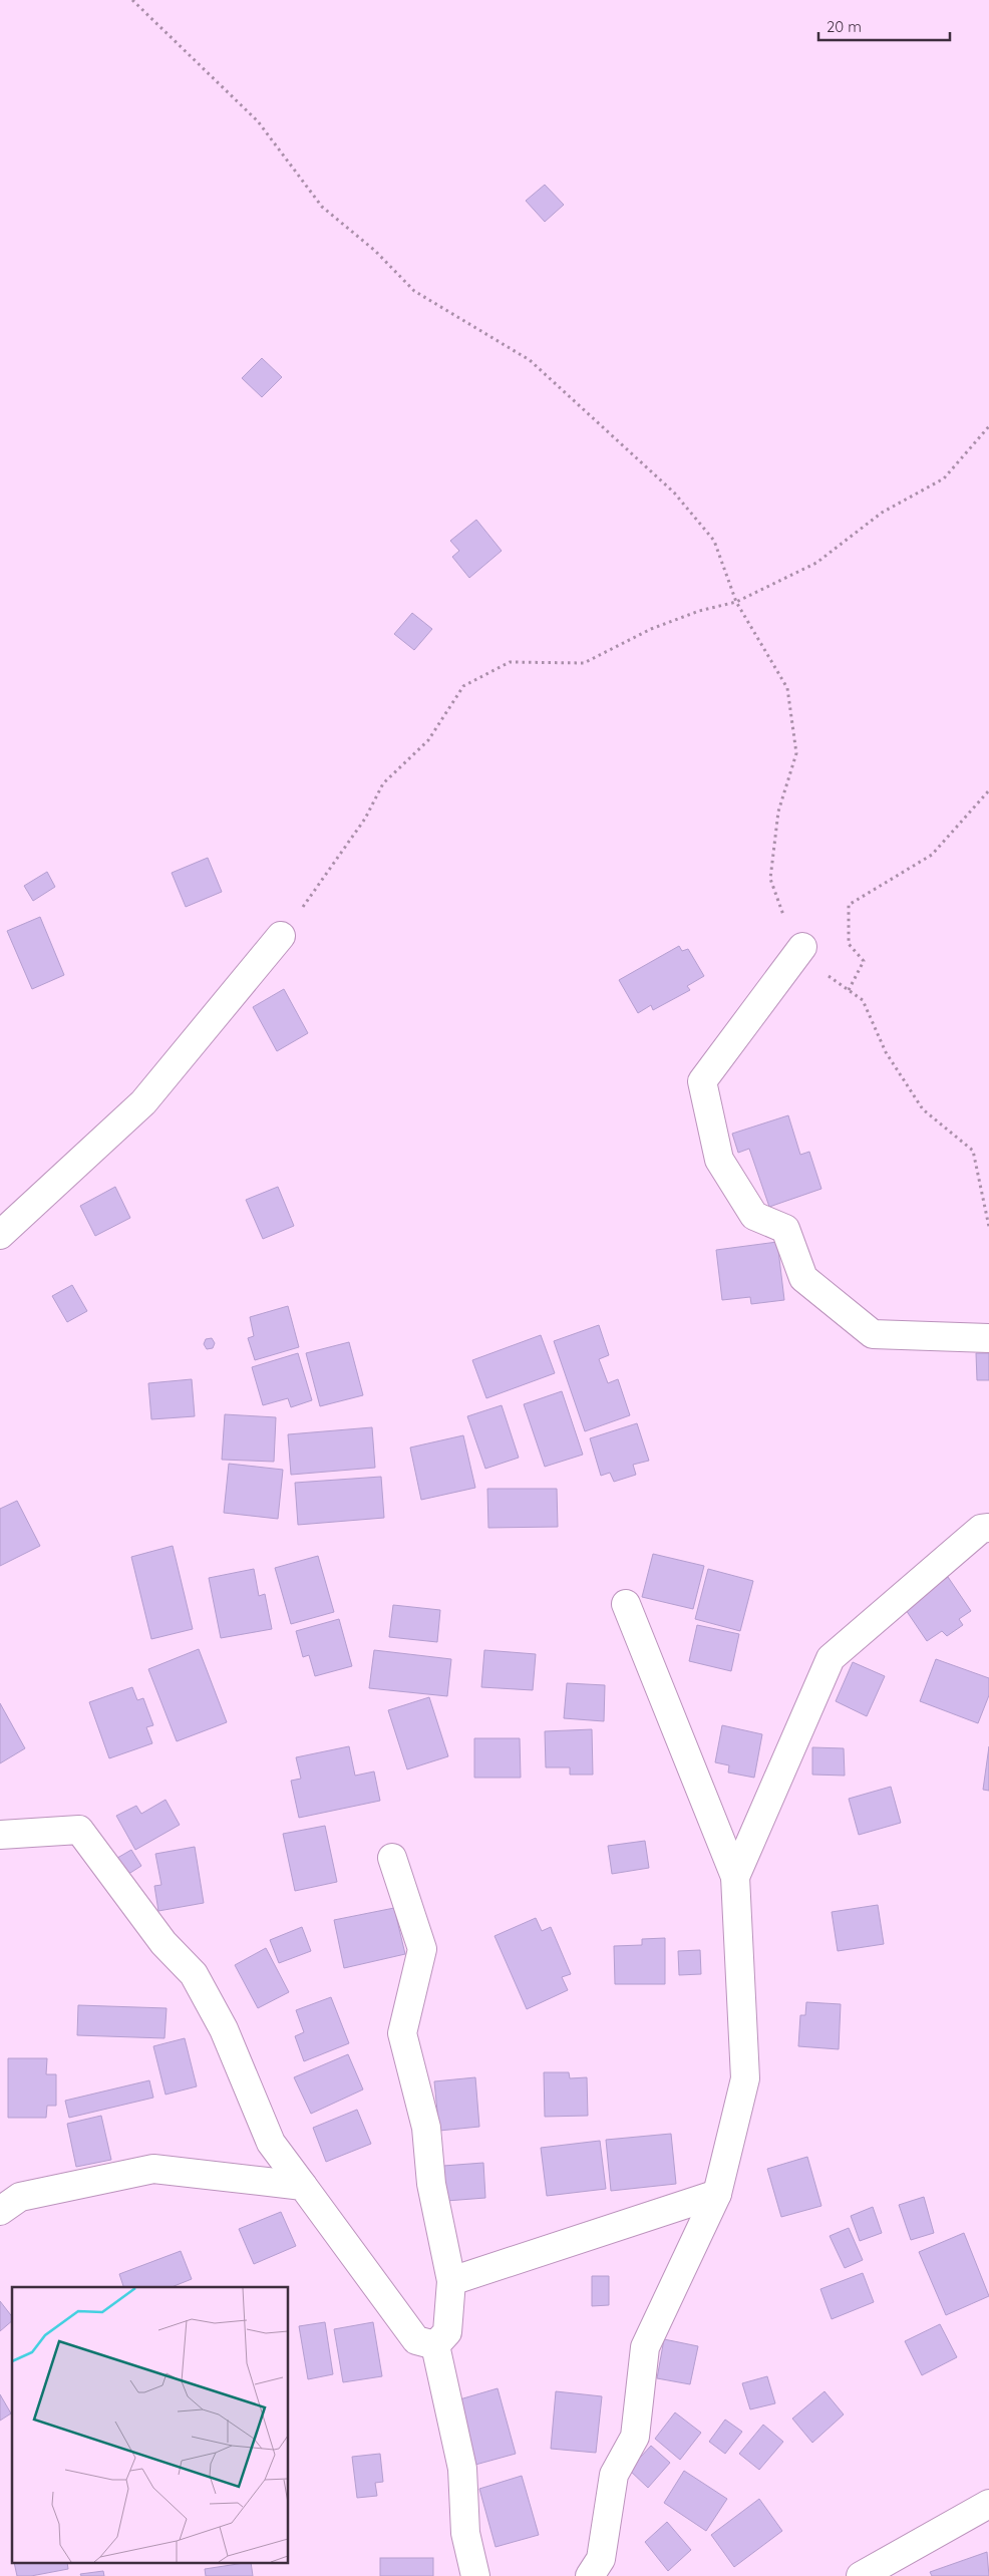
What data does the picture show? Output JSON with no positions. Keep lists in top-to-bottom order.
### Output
{
  "scale_bar": "20 m"
}
